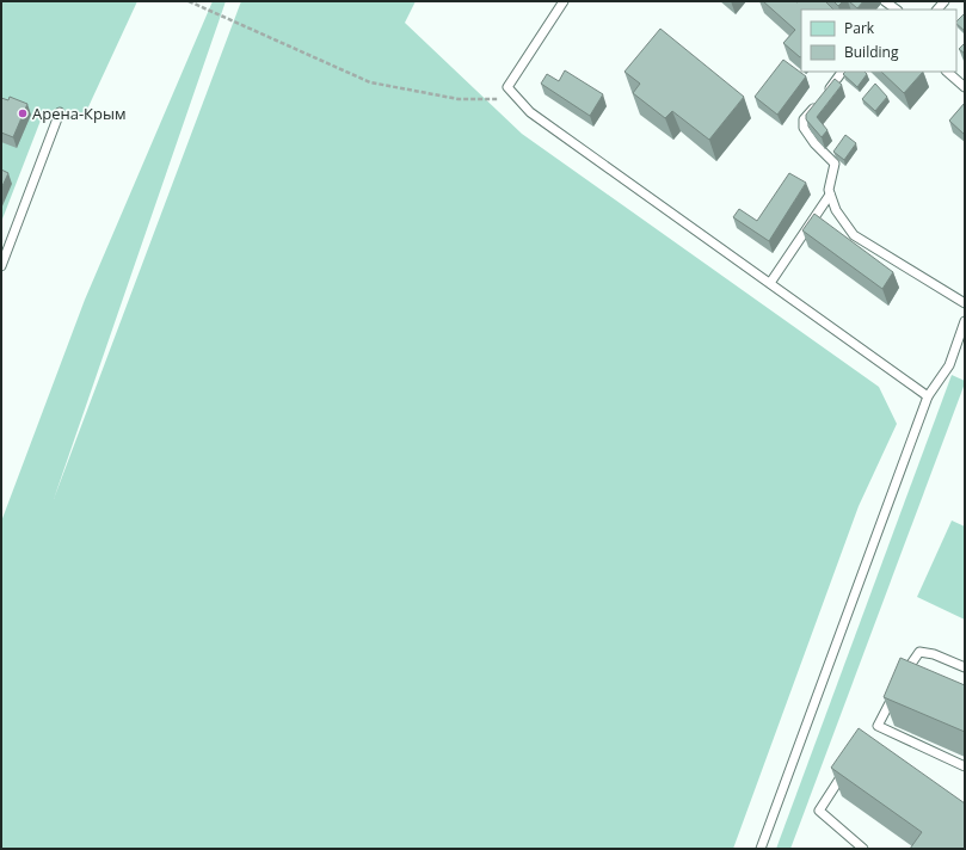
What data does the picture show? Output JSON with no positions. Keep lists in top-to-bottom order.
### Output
{
  "places": ["Арена-Крым"],
  "legend": ["Park", "Building"]
}
